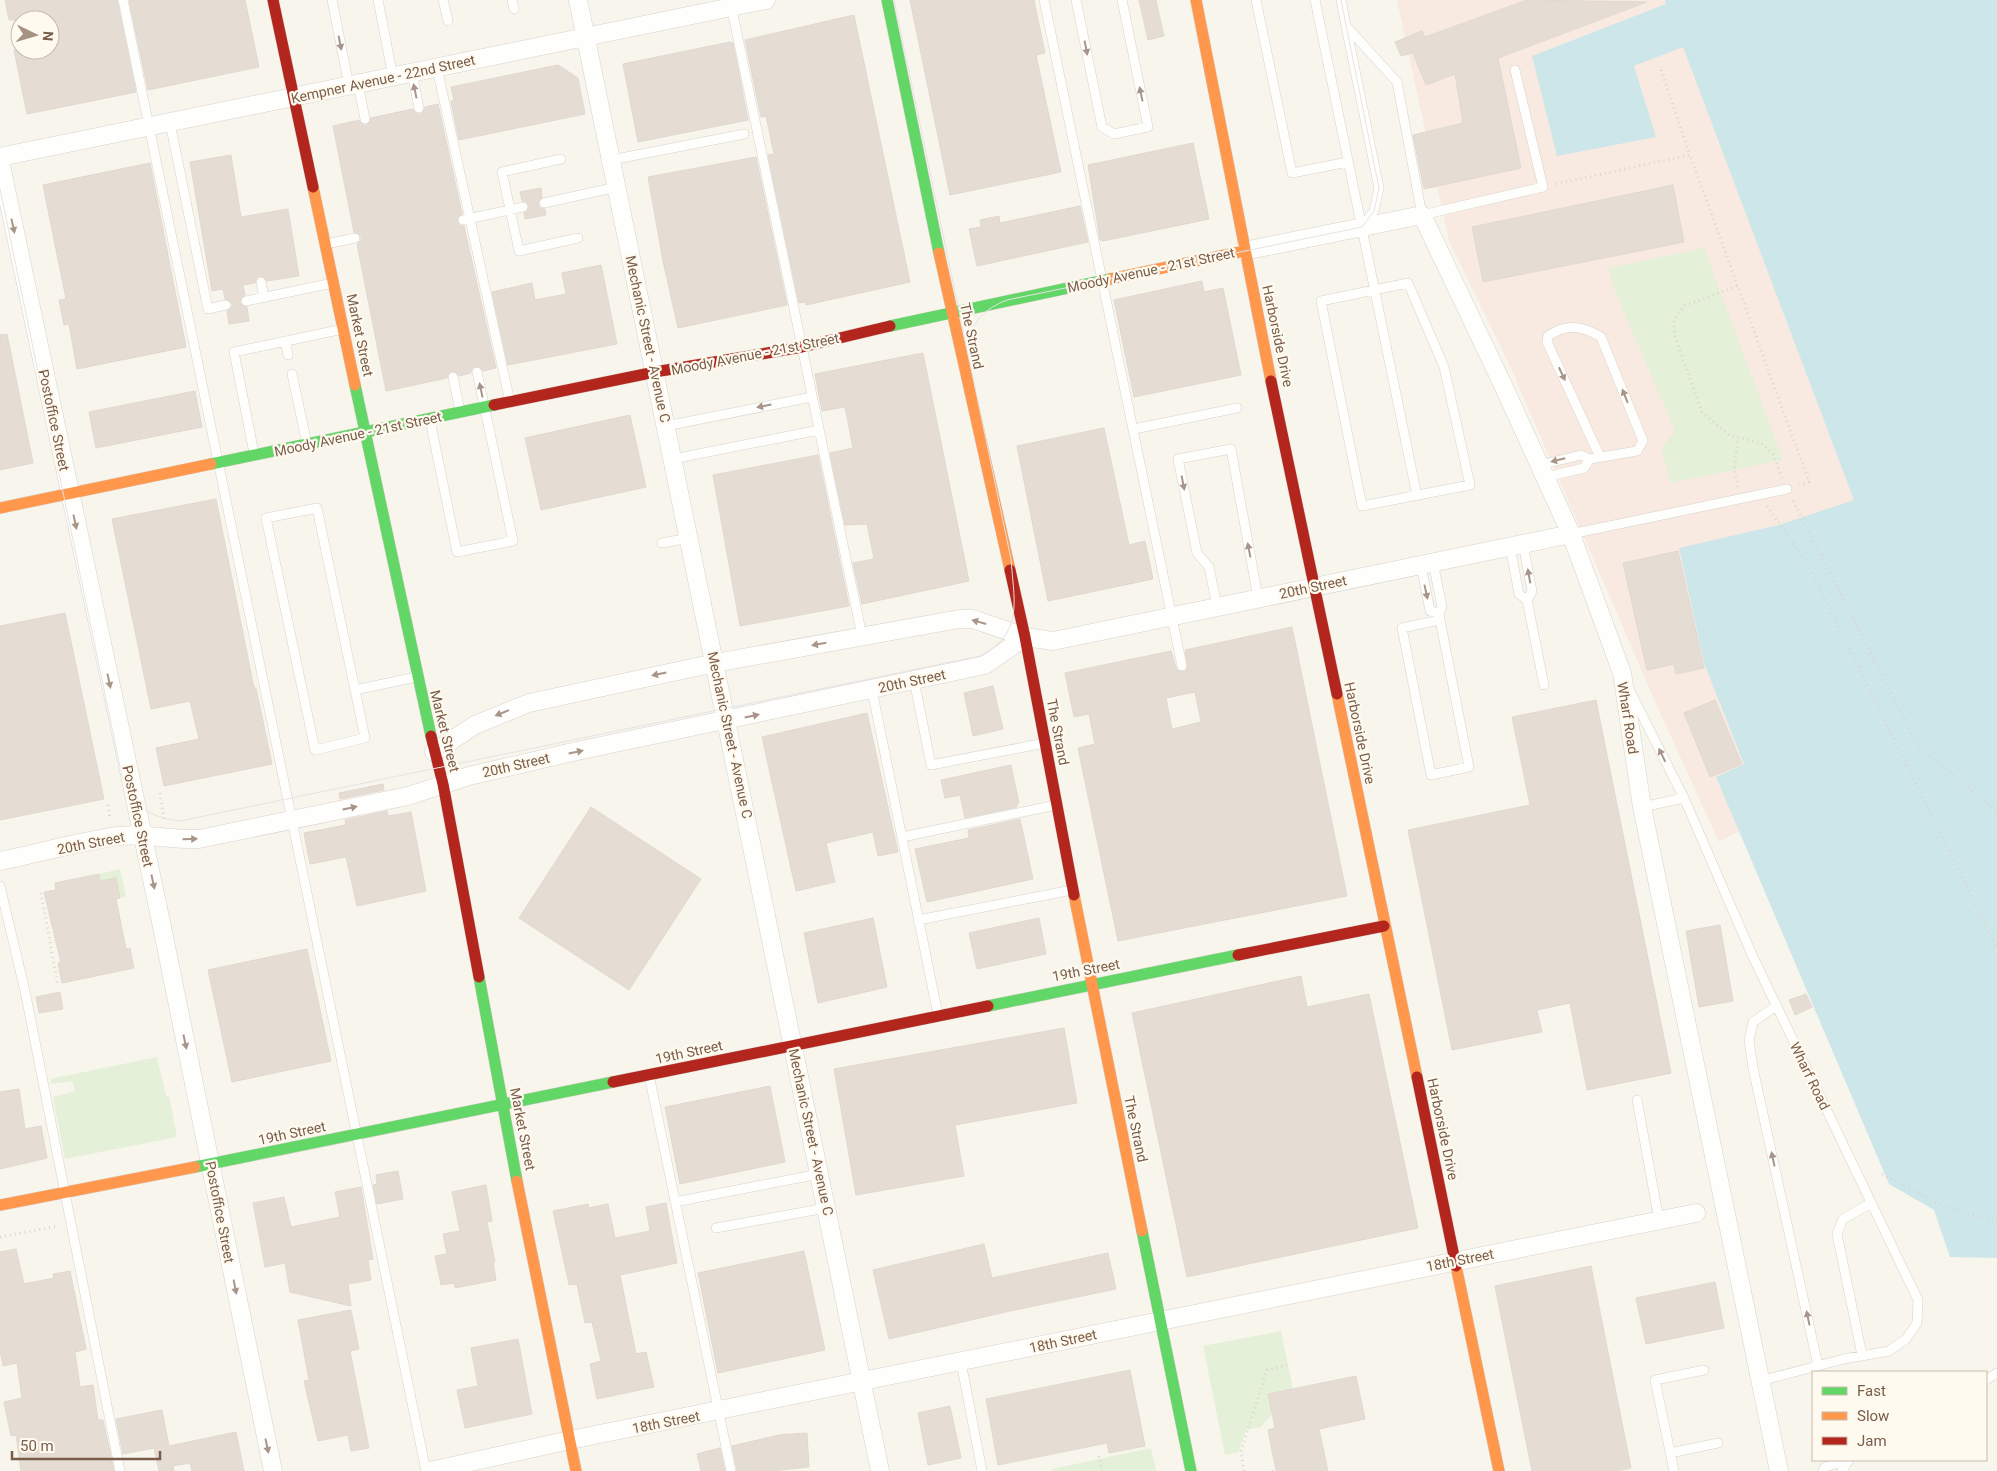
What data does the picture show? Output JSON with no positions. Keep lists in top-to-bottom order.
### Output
{
  "streets": {
    "main road": [
      "Moody Avenue - 21st Street",
      "Market Street",
      "The Strand",
      "Harborside Drive",
      "19th Street"
    ],
    "street": [
      "Kempner Avenue - 22nd Street",
      "Mechanic Street - Avenue C",
      "Postoffice Street",
      "20th Street",
      "Wharf Road",
      "18th Street"
    ]
  },
  "crossings": [
    ["Kempner Avenue - 22nd Street", "Market Street"],
    ["Kempner Avenue - 22nd Street", "Mechanic Street - Avenue C"],
    ["Moody Avenue - 21st Street", "Market Street"],
    ["Moody Avenue - 21st Street", "The Strand"],
    ["Moody Avenue - 21st Street", "Harborside Drive"],
    ["Moody Avenue - 21st Street", "Mechanic Street - Avenue C"],
    ["Moody Avenue - 21st Street", "Postoffice Street"],
    ["Moody Avenue - 21st Street", "Wharf Road"],
    ["Market Street", "20th Street"],
    ["Market Street", "19th Street"],
    ["Market Street", "18th Street"],
    ["The Strand", "20th Street"],
    ["The Strand", "19th Street"],
    ["The Strand", "18th Street"],
    ["Harborside Drive", "20th Street"],
    ["Harborside Drive", "19th Street"],
    ["Harborside Drive", "18th Street"],
    ["Mechanic Street - Avenue C", "20th Street"],
    ["Mechanic Street - Avenue C", "19th Street"],
    ["Mechanic Street - Avenue C", "18th Street"],
    ["Postoffice Street", "20th Street"],
    ["Postoffice Street", "19th Street"],
    ["20th Street", "Wharf Road"]
  ],
  "one_way": ["Postoffice Street"],
  "legend": ["Fast", "Slow", "Jam"],
  "scale_bar": "50 m",
  "north": "right"
}
